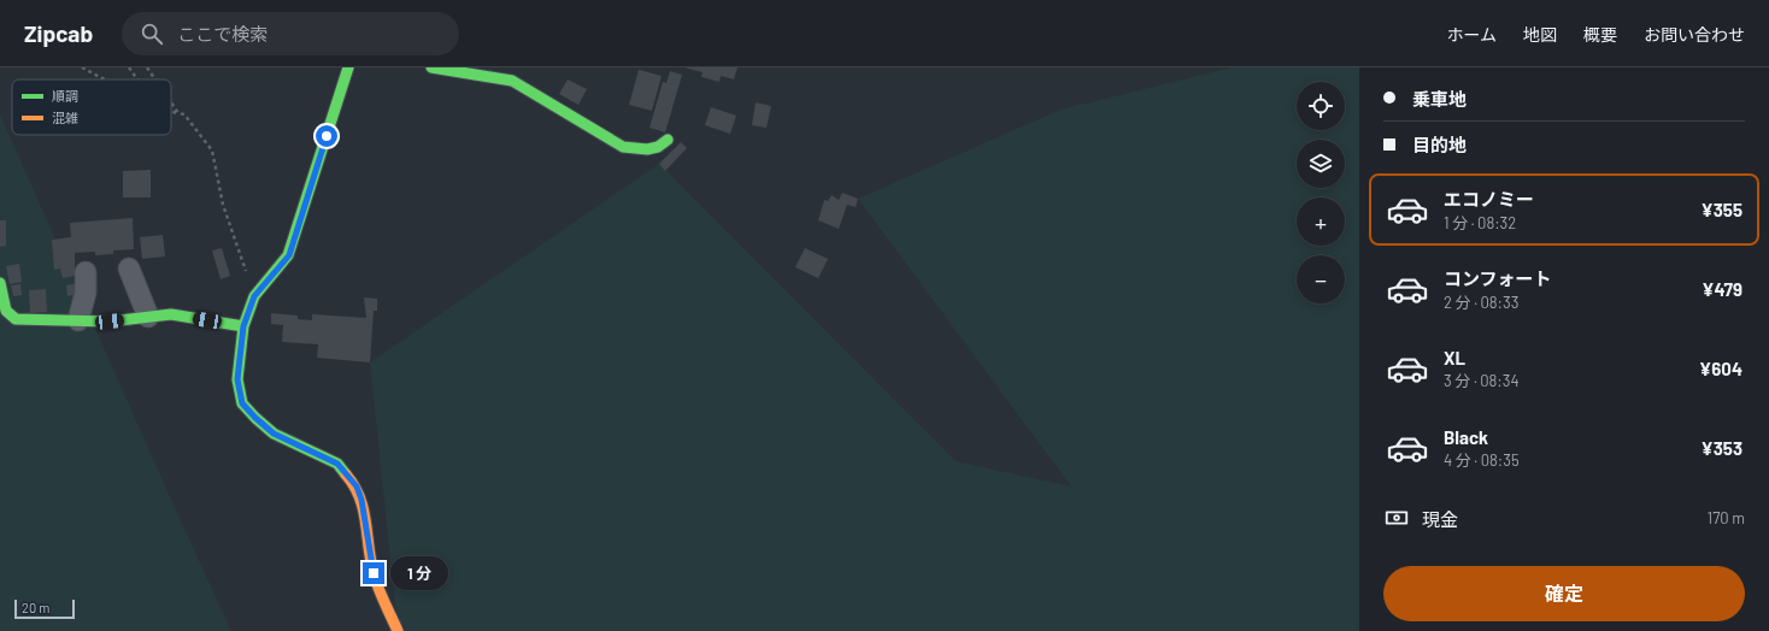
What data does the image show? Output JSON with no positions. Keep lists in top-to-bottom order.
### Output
{
  "legend": ["順調", "混雑"],
  "scale_bar": "20 m",
  "page": {
    "header": "Zipcab",
    "search": "ここで検索",
    "nav": [
      "ホーム",
      "地図",
      "概要",
      "お問い合わせ"
    ],
    "banner": ["乗車地", "目的地"],
    "map_buttons": ["+", "−"],
    "list": [
      {
        "name": "エコノミー",
        "note": "1 分 · 08:32",
        "value": "¥355"
      },
      {
        "name": "コンフォート",
        "note": "2 分 · 08:33",
        "value": "¥479"
      },
      {
        "name": "XL",
        "note": "3 分 · 08:34",
        "value": "¥604"
      },
      {
        "name": "Black",
        "note": "4 分 · 08:35",
        "value": "¥353"
      }
    ],
    "pay": ["現金", "170 m"],
    "bubble": "1 分",
    "buttons": "確定",
    "scale": "20 m"
  }
}
